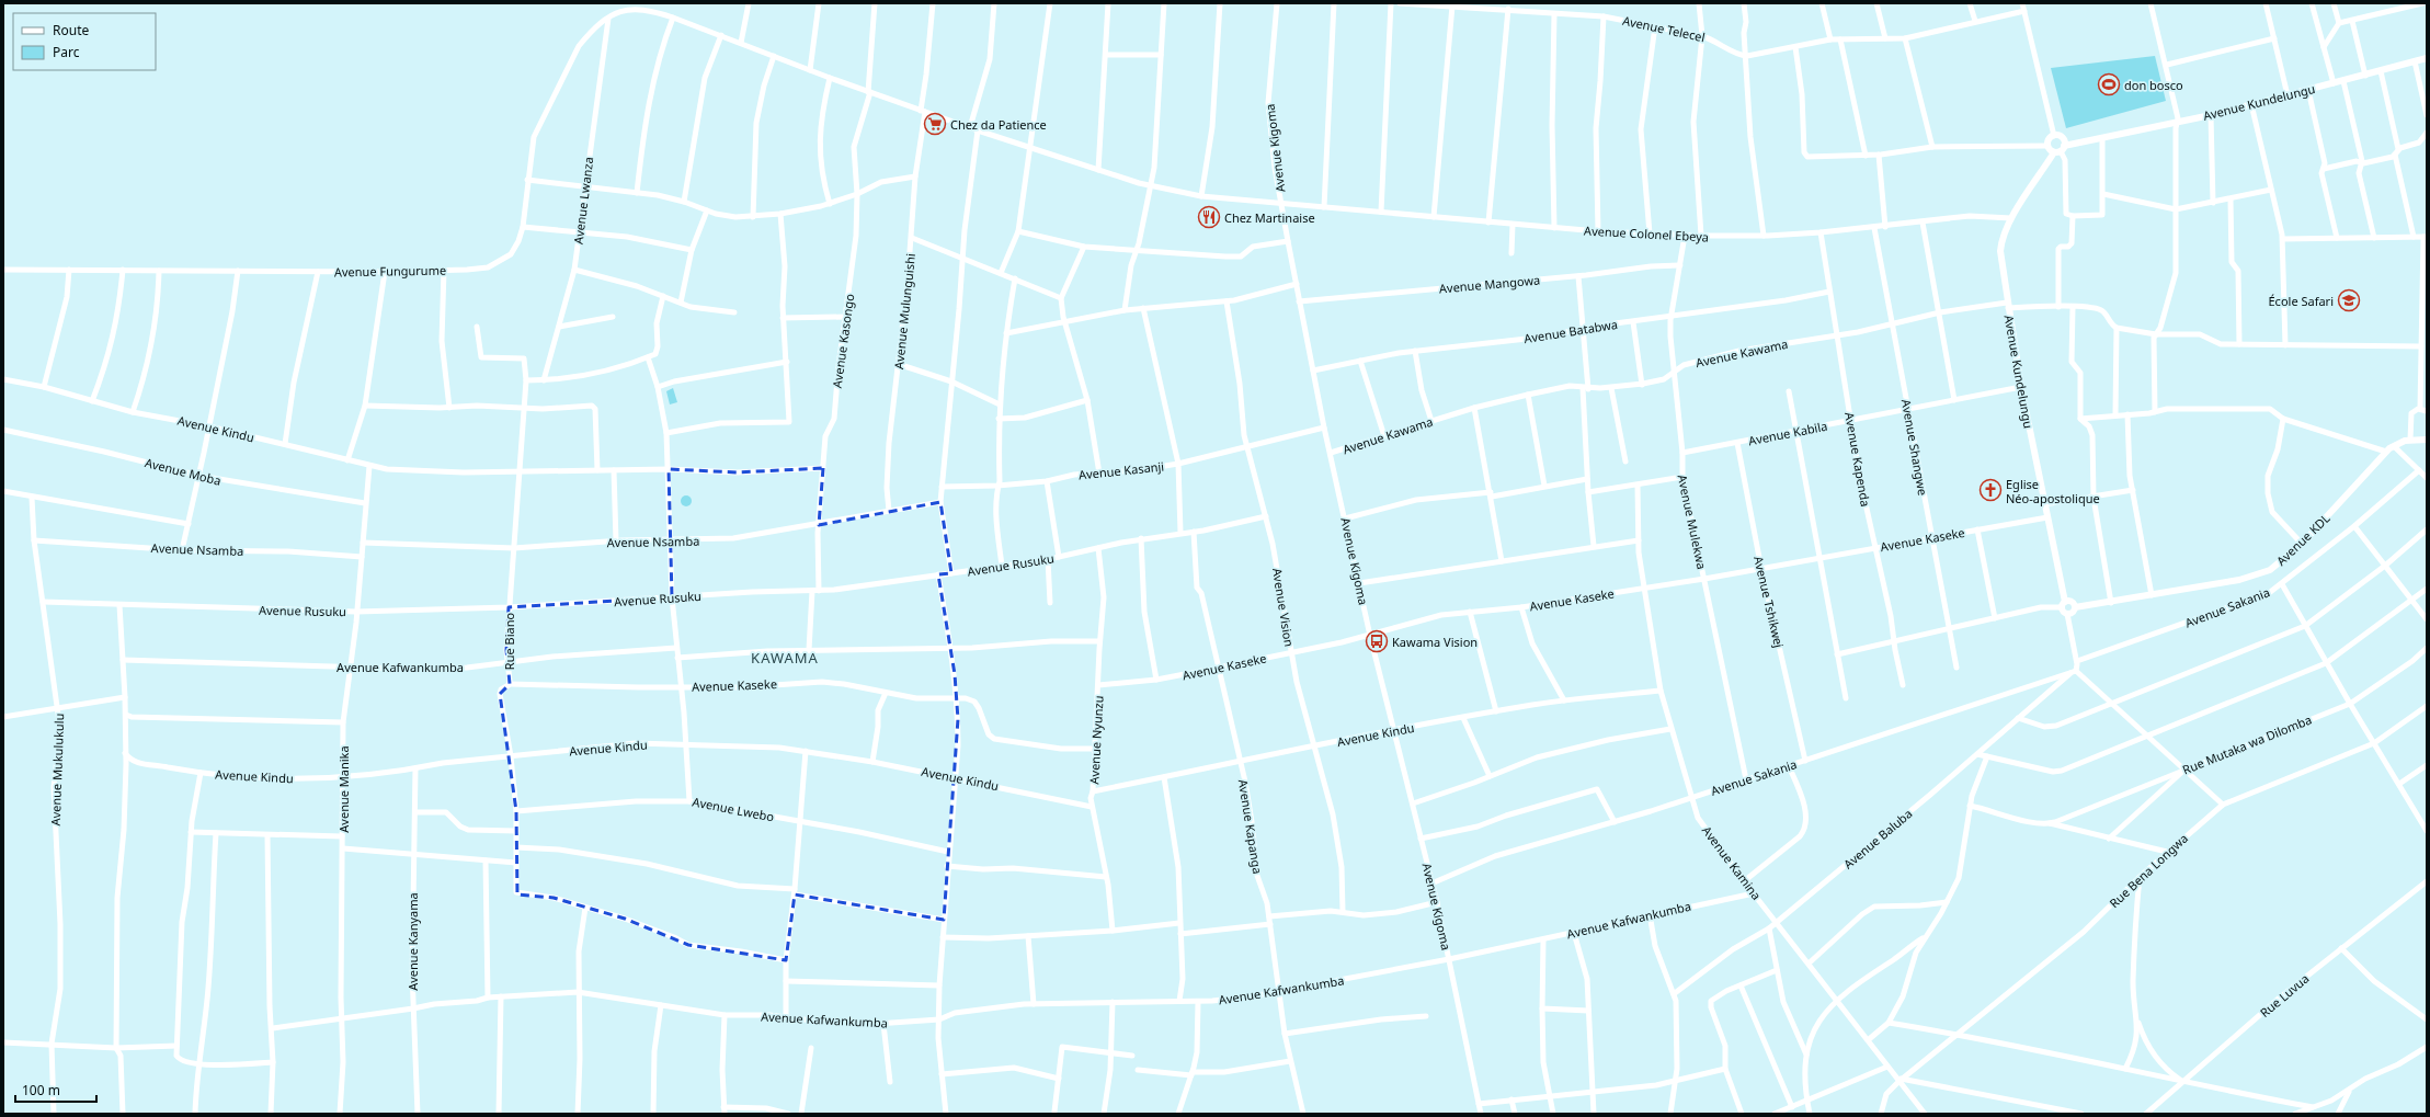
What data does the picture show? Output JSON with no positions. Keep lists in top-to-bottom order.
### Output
{
  "streets": {
    "street": [
      "Avenue Telecel",
      "Avenue Kundelungu",
      "Avenue Kigoma",
      "Avenue Lwanza",
      "Avenue Colonel Ebeya",
      "Avenue Fungurume",
      "Avenue Mangowa",
      "Avenue Mulunguishi",
      "Avenue Batabwa",
      "Avenue Kasongo",
      "Avenue Kawama",
      "Avenue Kindu",
      "Avenue Kabila",
      "Avenue Shangwe",
      "Avenue Kapenda",
      "Avenue Kasanji",
      "Avenue Moba",
      "Avenue Mulekwa",
      "Avenue Kaseke",
      "Avenue KDL",
      "Avenue Nsamba",
      "Avenue Rusuku",
      "Avenue Tshikwej",
      "Avenue Vision",
      "Avenue Sakania",
      "Rue Biano",
      "Avenue Kafwankumba",
      "Avenue Nyunzu",
      "Rue Mutaka wa Dilomba",
      "Avenue Mukulukulu",
      "Avenue Manika",
      "Avenue Lwebo",
      "Avenue Kapanga",
      "Avenue Baluba",
      "Avenue Kamina",
      "Rue Bena Longwa",
      "Avenue Kanyama",
      "Rue Luvua"
    ]
  },
  "crossings": [
    ["Avenue Kundelungu", "Avenue Colonel Ebeya"],
    ["Avenue Kundelungu", "Avenue Kawama"],
    ["Avenue Kundelungu", "Avenue Kabila"],
    ["Avenue Kundelungu", "Avenue Kaseke"],
    ["Avenue Kundelungu", "Avenue KDL"],
    ["Avenue Kigoma", "Avenue Colonel Ebeya"],
    ["Avenue Kigoma", "Avenue Mangowa"],
    ["Avenue Kigoma", "Avenue Batabwa"],
    ["Avenue Kigoma", "Avenue Kawama"],
    ["Avenue Kigoma", "Avenue Kindu"],
    ["Avenue Kigoma", "Avenue Kasanji"],
    ["Avenue Kigoma", "Avenue Kaseke"],
    ["Avenue Kigoma", "Avenue Sakania"],
    ["Avenue Kigoma", "Avenue Kafwankumba"],
    ["Avenue Lwanza", "Avenue Fungurume"],
    ["Avenue Colonel Ebeya", "Avenue Fungurume"],
    ["Avenue Colonel Ebeya", "Avenue Mulunguishi"],
    ["Avenue Colonel Ebeya", "Avenue Shangwe"],
    ["Avenue Colonel Ebeya", "Avenue Kapenda"],
    ["Avenue Colonel Ebeya", "Avenue Mulekwa"],
    ["Avenue Fungurume", "Avenue Mulunguishi"],
    ["Avenue Fungurume", "Avenue Kasongo"],
    ["Avenue Mangowa", "Avenue Mulekwa"],
    ["Avenue Mulunguishi", "Avenue Nsamba"],
    ["Avenue Batabwa", "Avenue Kapenda"],
    ["Avenue Batabwa", "Avenue Mulekwa"],
    ["Avenue Kasongo", "Avenue Kindu"],
    ["Avenue Kasongo", "Avenue Nsamba"],
    ["Avenue Kasongo", "Avenue Rusuku"],
    ["Avenue Kawama", "Avenue Shangwe"],
    ["Avenue Kawama", "Avenue Kapenda"],
    ["Avenue Kawama", "Avenue Mulekwa"],
    ["Avenue Kindu", "Avenue Vision"],
    ["Avenue Kindu", "Rue Biano"],
    ["Avenue Kindu", "Avenue Nyunzu"],
    ["Avenue Kindu", "Avenue Manika"],
    ["Avenue Kindu", "Avenue Kapanga"],
    ["Avenue Kindu", "Avenue Kamina"],
    ["Avenue Kindu", "Avenue Kanyama"],
    ["Avenue Kabila", "Avenue Shangwe"],
    ["Avenue Kabila", "Avenue Kapenda"],
    ["Avenue Kabila", "Avenue Mulekwa"],
    ["Avenue Kabila", "Avenue Tshikwej"],
    ["Avenue Shangwe", "Avenue Kaseke"],
    ["Avenue Kapenda", "Avenue Kaseke"],
    ["Avenue Kasanji", "Avenue Vision"],
    ["Avenue Moba", "Avenue Manika"],
    ["Avenue Mulekwa", "Avenue Kaseke"],
    ["Avenue Mulekwa", "Avenue Sakania"],
    ["Avenue Kaseke", "Avenue Tshikwej"],
    ["Avenue Kaseke", "Avenue Vision"],
    ["Avenue Kaseke", "Rue Biano"],
    ["Avenue Kaseke", "Avenue Nyunzu"],
    ["Avenue Kaseke", "Avenue Kapanga"],
    ["Avenue Kaseke", "Avenue Kamina"],
    ["Avenue Nsamba", "Rue Biano"],
    ["Avenue Nsamba", "Avenue Mukulukulu"],
    ["Avenue Nsamba", "Avenue Manika"],
    ["Avenue Rusuku", "Avenue Vision"],
    ["Avenue Rusuku", "Rue Biano"],
    ["Avenue Rusuku", "Avenue Nyunzu"],
    ["Avenue Rusuku", "Avenue Mukulukulu"],
    ["Avenue Rusuku", "Avenue Manika"],
    ["Avenue Rusuku", "Avenue Kapanga"],
    ["Avenue Tshikwej", "Avenue Sakania"],
    ["Avenue Sakania", "Avenue Baluba"],
    ["Avenue Sakania", "Avenue Kamina"],
    ["Rue Biano", "Avenue Kafwankumba"],
    ["Rue Biano", "Avenue Lwebo"],
    ["Avenue Kafwankumba", "Avenue Manika"],
    ["Avenue Kafwankumba", "Avenue Kapanga"],
    ["Avenue Kafwankumba", "Avenue Kamina"],
    ["Avenue Kafwankumba", "Avenue Kanyama"],
    ["Avenue Baluba", "Avenue Kamina"],
    ["Avenue Kamina", "Rue Bena Longwa"]
  ],
  "districts": ["KAWAMA"],
  "places": {
    "sports": ["don bosco"],
    "supermarket": ["Chez da Patience"],
    "restaurant": ["Chez Martinaise"],
    "school or university": ["École Safari"],
    "church": ["Eglise Néo-apostolique"],
    "bus stop": ["Kawama Vision"]
  },
  "legend": ["Route", "Parc"],
  "scale_bar": "100 m"
}
